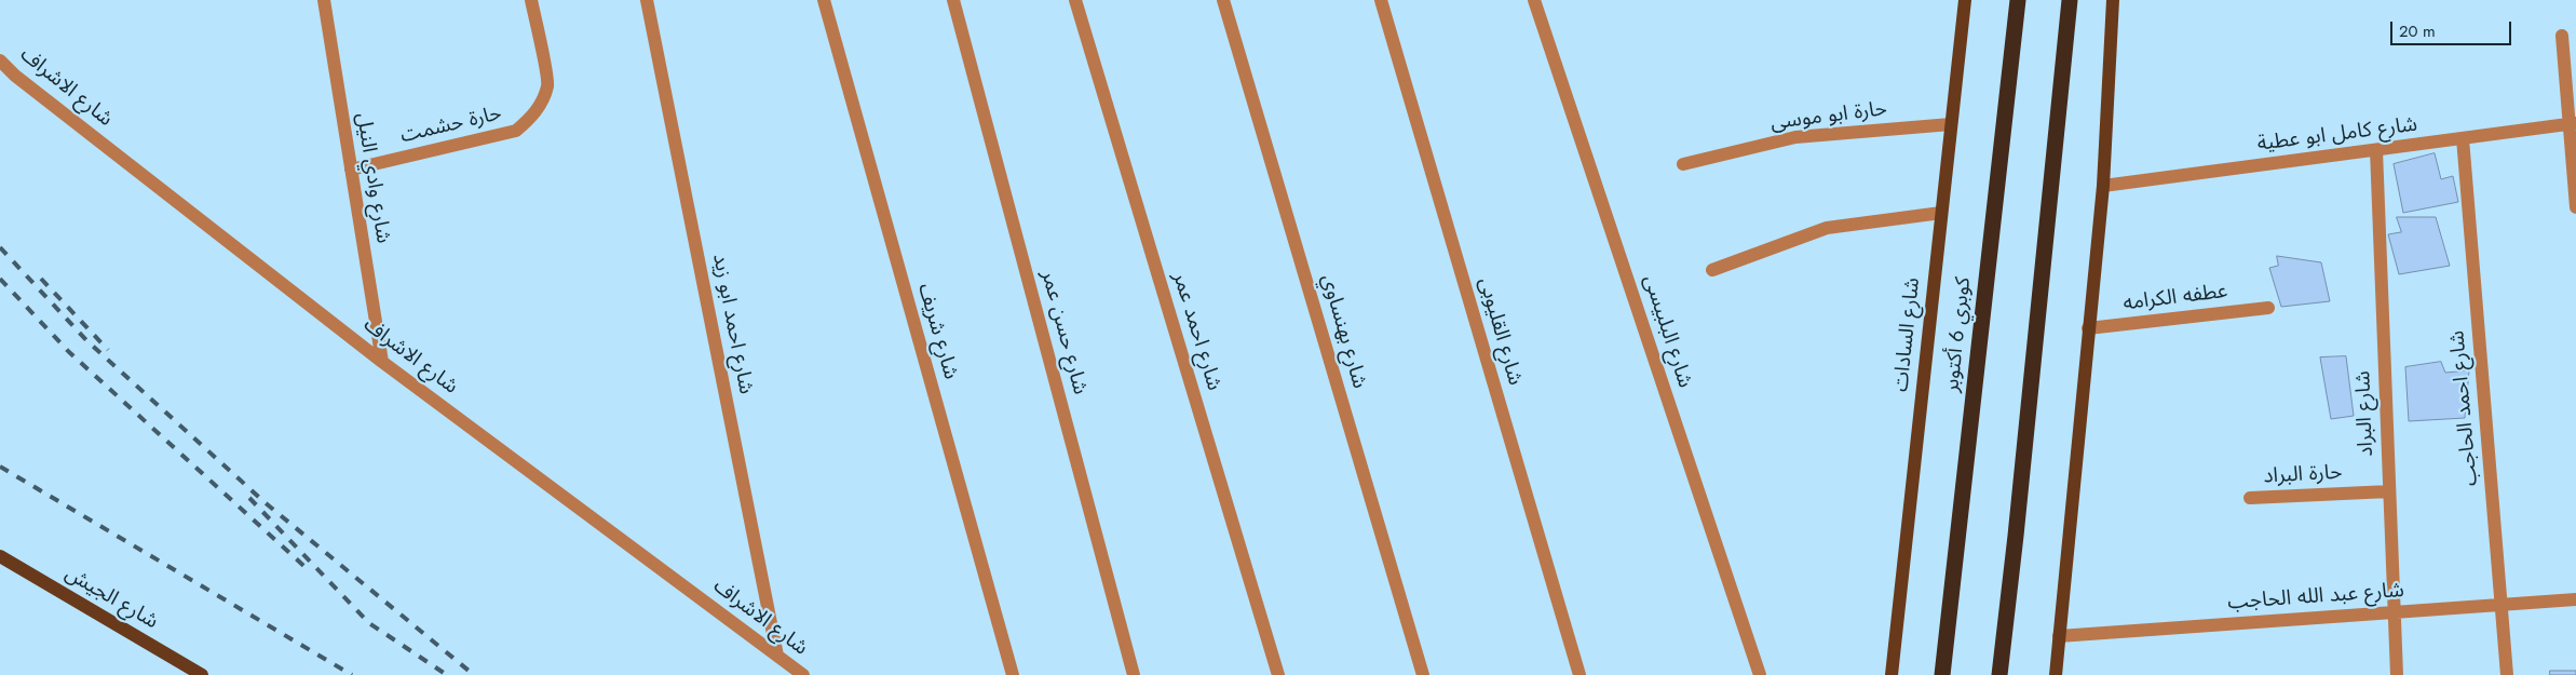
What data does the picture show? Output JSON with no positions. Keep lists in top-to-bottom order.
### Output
{
  "streets": {
    "highway": ["كوبري 6 أكتوبر"],
    "main road": ["شارع السادات", "شارع الجيش"],
    "street": [
      "شارع الاشراف",
      "حارة ابو موسى",
      "حارة حشمت",
      "شارع كامل ابو عطية",
      "شارع وادي النيل",
      "عطفه الكرامه",
      "شارع احمد ابو زيد",
      "شارع شريف",
      "شارع احمد عمر",
      "شارع بهنساوي",
      "شارع القليوبى",
      "شارع البلبيسى",
      "شارع حسن عمر",
      "شارع احمد الحاجب",
      "شارع البراد",
      "حارة البراد",
      "شارع عبد الله الحاجب"
    ]
  },
  "crossings": [
    ["شارع الاشراف", "شارع وادي النيل"],
    ["شارع الاشراف", "شارع احمد ابو زيد"],
    ["حارة ابو موسى", "شارع السادات"],
    ["حارة حشمت", "شارع وادي النيل"],
    ["شارع كامل ابو عطية", "شارع احمد الحاجب"],
    ["شارع كامل ابو عطية", "شارع البراد"],
    ["شارع احمد الحاجب", "شارع عبد الله الحاجب"],
    ["شارع البراد", "حارة البراد"],
    ["شارع البراد", "شارع عبد الله الحاجب"]
  ],
  "scale_bar": "20 m"
}
